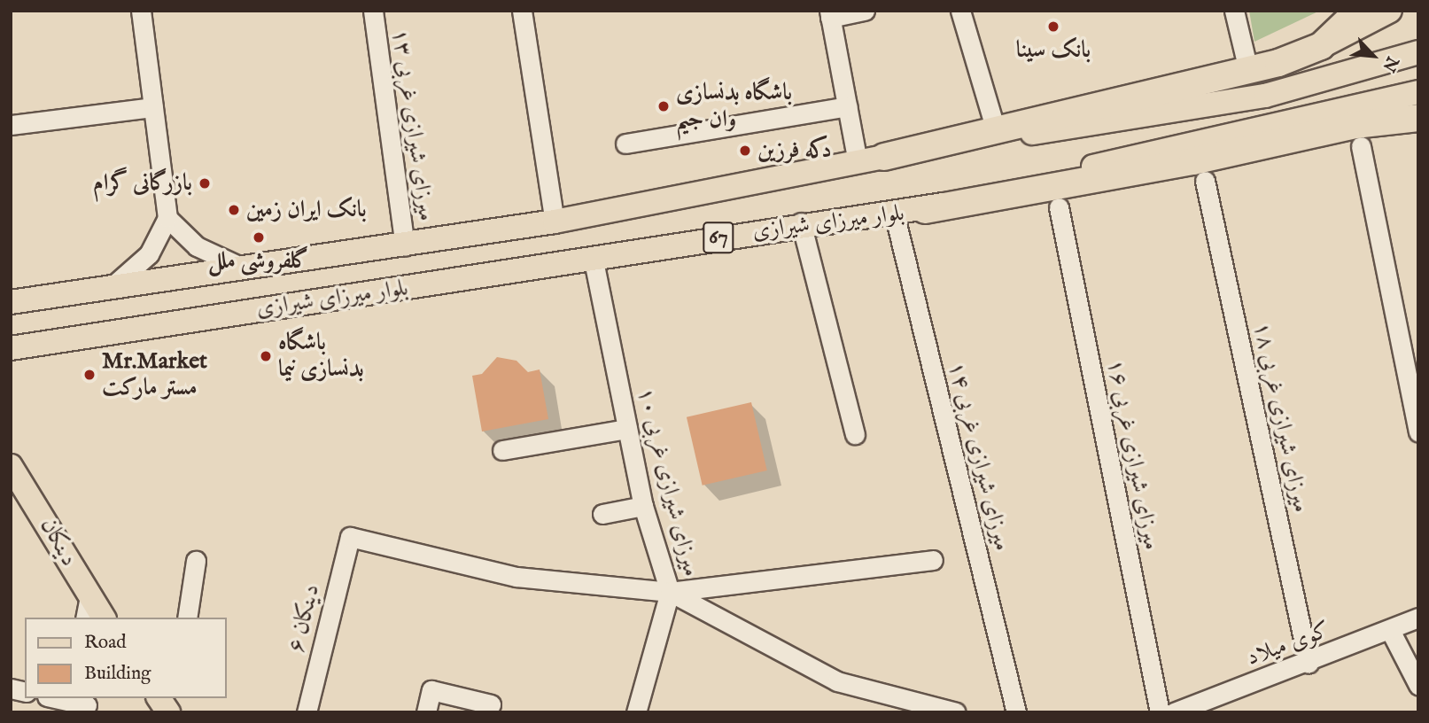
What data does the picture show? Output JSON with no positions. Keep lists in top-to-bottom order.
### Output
{
  "streets": {
    "main road": ["بلوار میرزای شیرازی", "67", "دینکان"],
    "street": [
      "۱۳ میرزای شیرازی غربی",
      "۱۸ میرزای شیرازی غربی",
      "۱۶ میرزای شیرازی غربی",
      "۱۴ میرزای شیرازی غربی",
      "۱۰ میرزای شیرازی غربی",
      "دینکان ۶",
      "کوی میلاد"
    ]
  },
  "crossings": [
    ["۱۳ میرزای شیرازی غربی", "بلوار میرزای شیرازی"],
    ["بلوار میرزای شیرازی", "۱۴ میرزای شیرازی غربی"],
    ["بلوار میرزای شیرازی", "۱۰ میرزای شیرازی غربی"],
    ["۱۸ میرزای شیرازی غربی", "کوی میلاد"],
    ["۱۰ میرزای شیرازی غربی", "دینکان ۶"]
  ],
  "places": [
    "بانک سینا",
    "باشگاه بدنسازی وان جیم",
    "دکه فرزین",
    "بازرگانی گرام",
    "بانک ایران زمین",
    "گلفروشی ملل",
    "باشگاه بدنسازی نیما",
    "Mr.Market مستر مارکت"
  ],
  "legend": ["Road", "Building"],
  "north": "bottom right"
}
